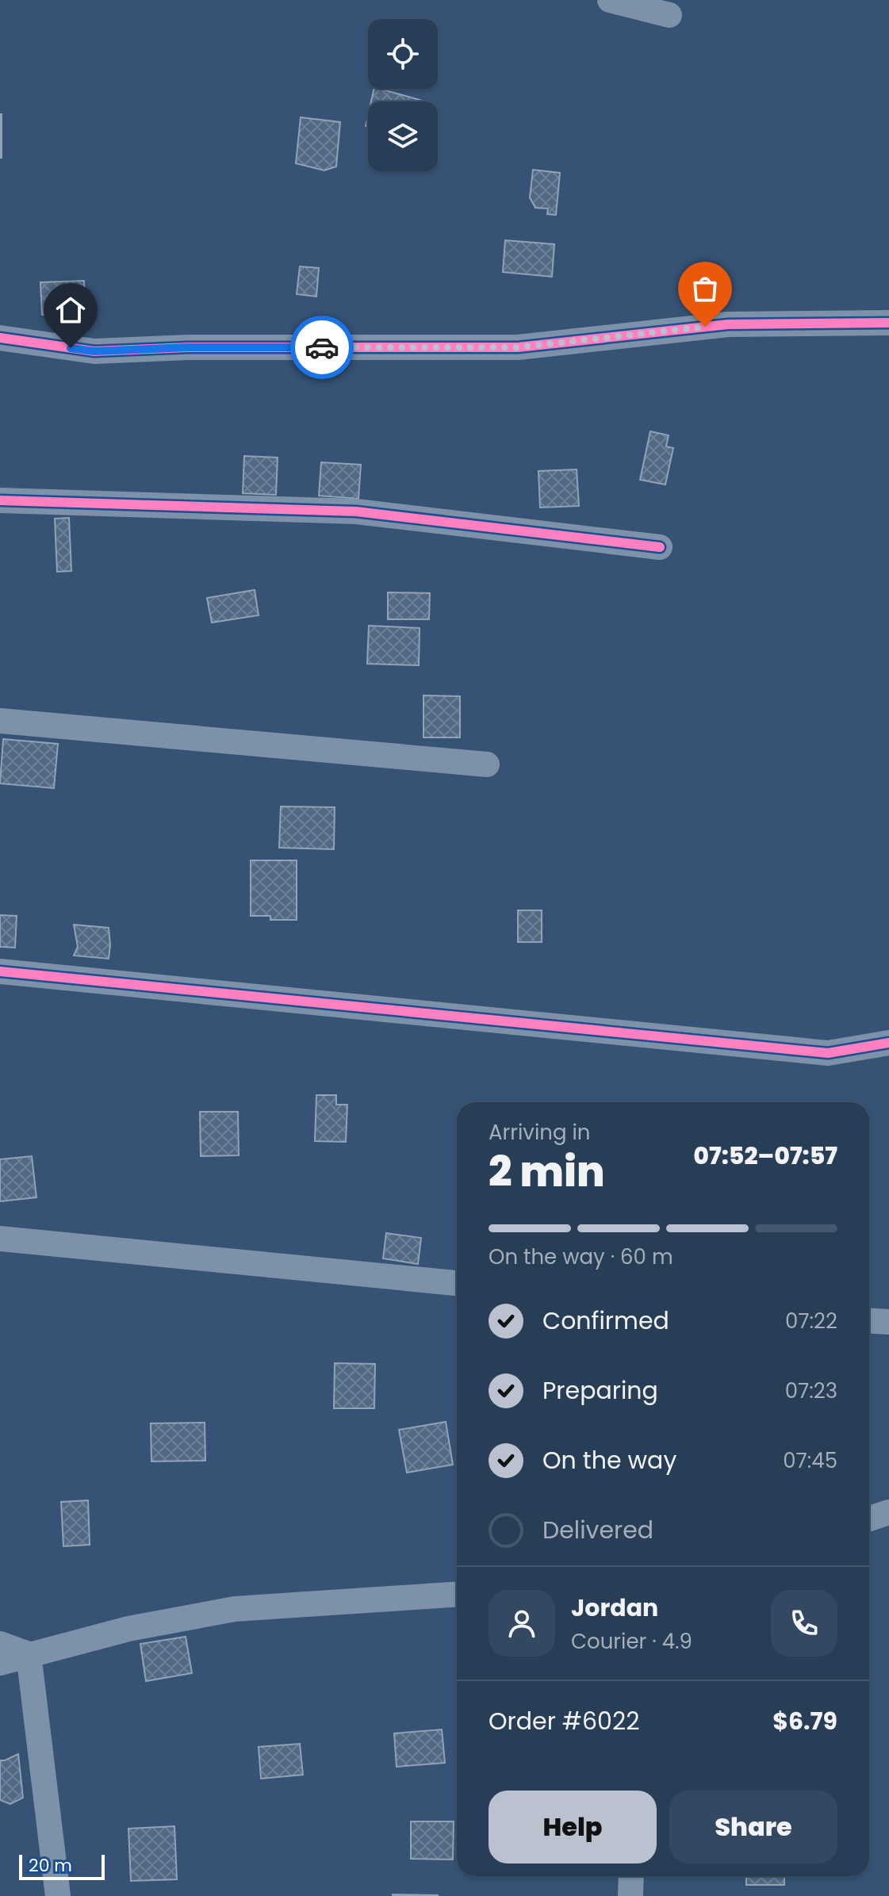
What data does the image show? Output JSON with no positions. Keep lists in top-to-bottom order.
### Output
{
  "scale_bar": "20 m",
  "page": {
    "heading": ["2 min", "Arriving in", "07:52–07:57"],
    "panel": [
      "Jordan",
      "Courier · 4.9",
      "Order #6022",
      "$6.79"
    ],
    "bar": "On the way · 60 m",
    "list": [
      ["Confirmed", "07:22"],
      ["Preparing", "07:23"],
      ["On the way", "07:45"],
      "Delivered"
    ],
    "buttons": ["Help", "Share"],
    "scale": "20 m"
  }
}
